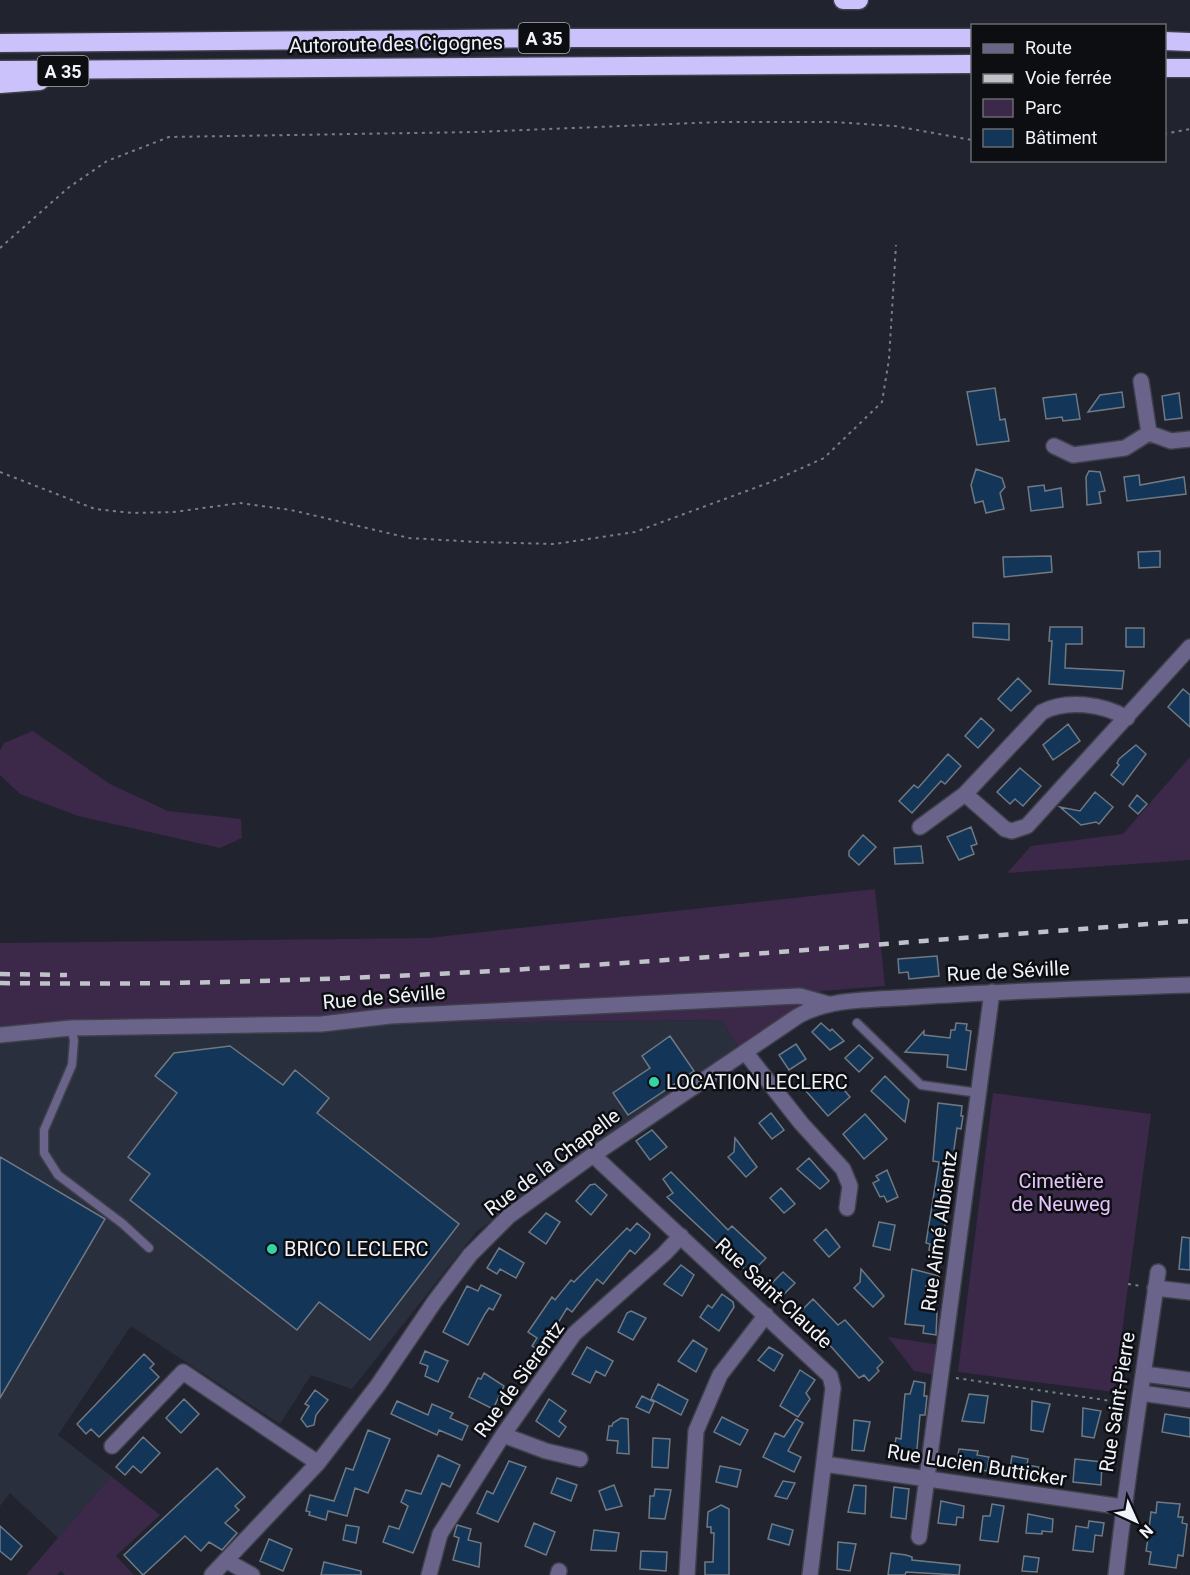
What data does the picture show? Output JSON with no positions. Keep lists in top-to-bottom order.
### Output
{
  "streets": {
    "highway": ["A 35", "Autoroute des Cigognes"],
    "street": [
      "Rue de Séville",
      "Rue de la Chapelle",
      "Rue Aimé Albientz",
      "Rue Saint-Claude",
      "Rue de Sierentz",
      "Rue Saint-Pierre",
      "Rue Lucien Butticker"
    ]
  },
  "crossings": [
    ["Rue de Séville", "Rue de la Chapelle"],
    ["Rue de Séville", "Rue Aimé Albientz"],
    ["Rue de la Chapelle", "Rue Saint-Claude"],
    ["Rue Aimé Albientz", "Rue Lucien Butticker"],
    ["Rue Saint-Claude", "Rue de Sierentz"],
    ["Rue Saint-Claude", "Rue Lucien Butticker"],
    ["Rue Saint-Pierre", "Rue Lucien Butticker"]
  ],
  "parks": ["Cimetière de Neuweg"],
  "places": ["LOCATION LECLERC", "BRICO LECLERC"],
  "legend": [
    "Route",
    "Voie ferrée",
    "Parc",
    "Bâtiment"
  ],
  "north": "bottom right"
}
